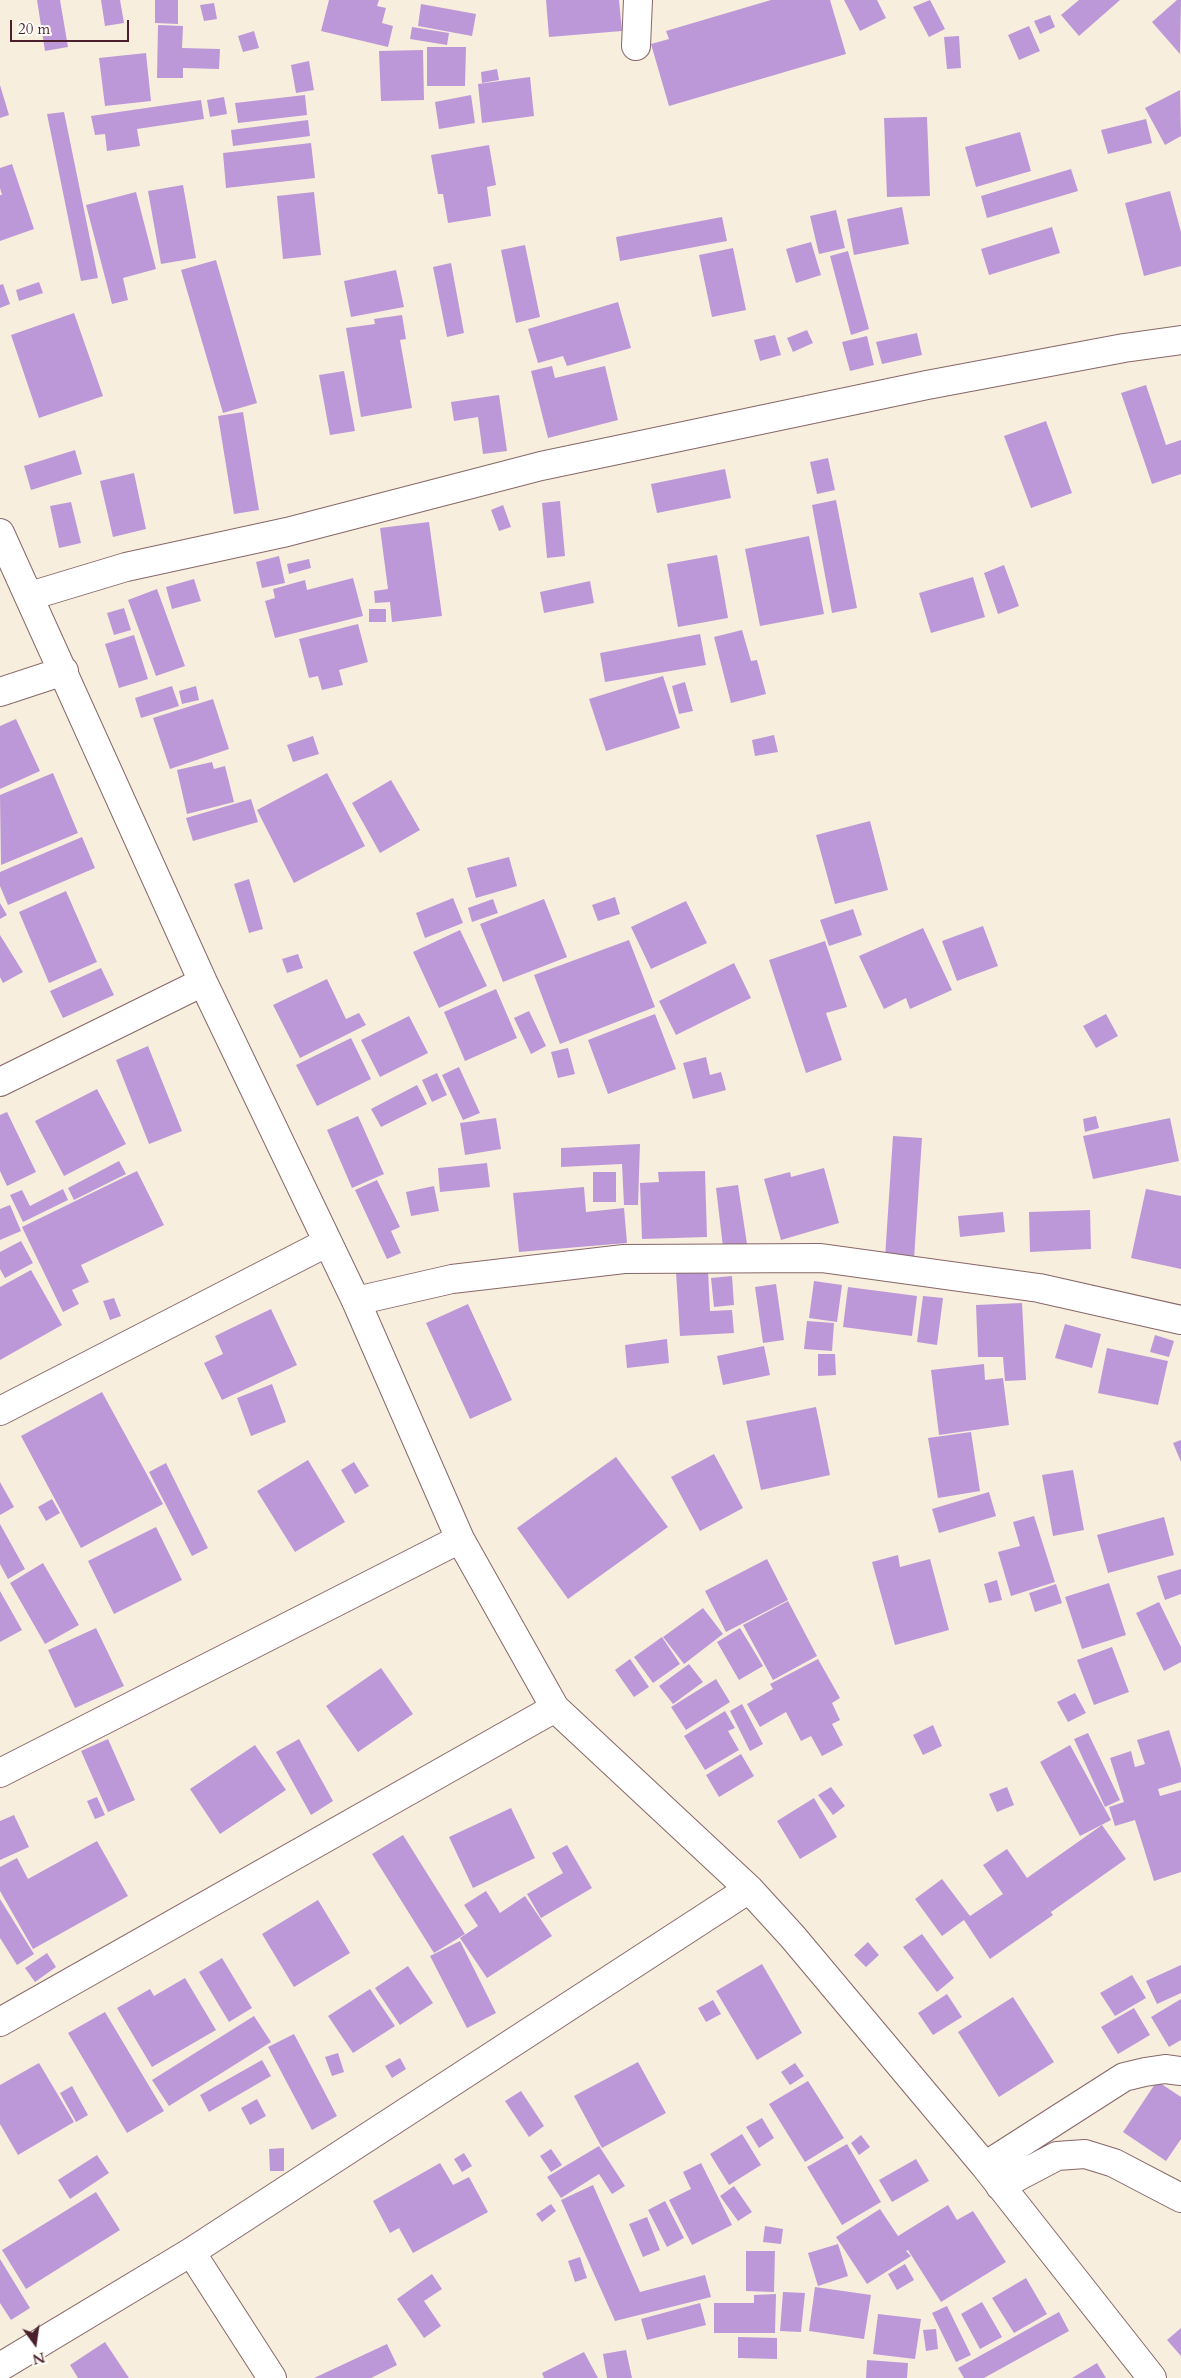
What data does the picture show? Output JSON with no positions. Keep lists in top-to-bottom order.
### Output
{
  "scale_bar": "20 m",
  "north": "bottom"
}
